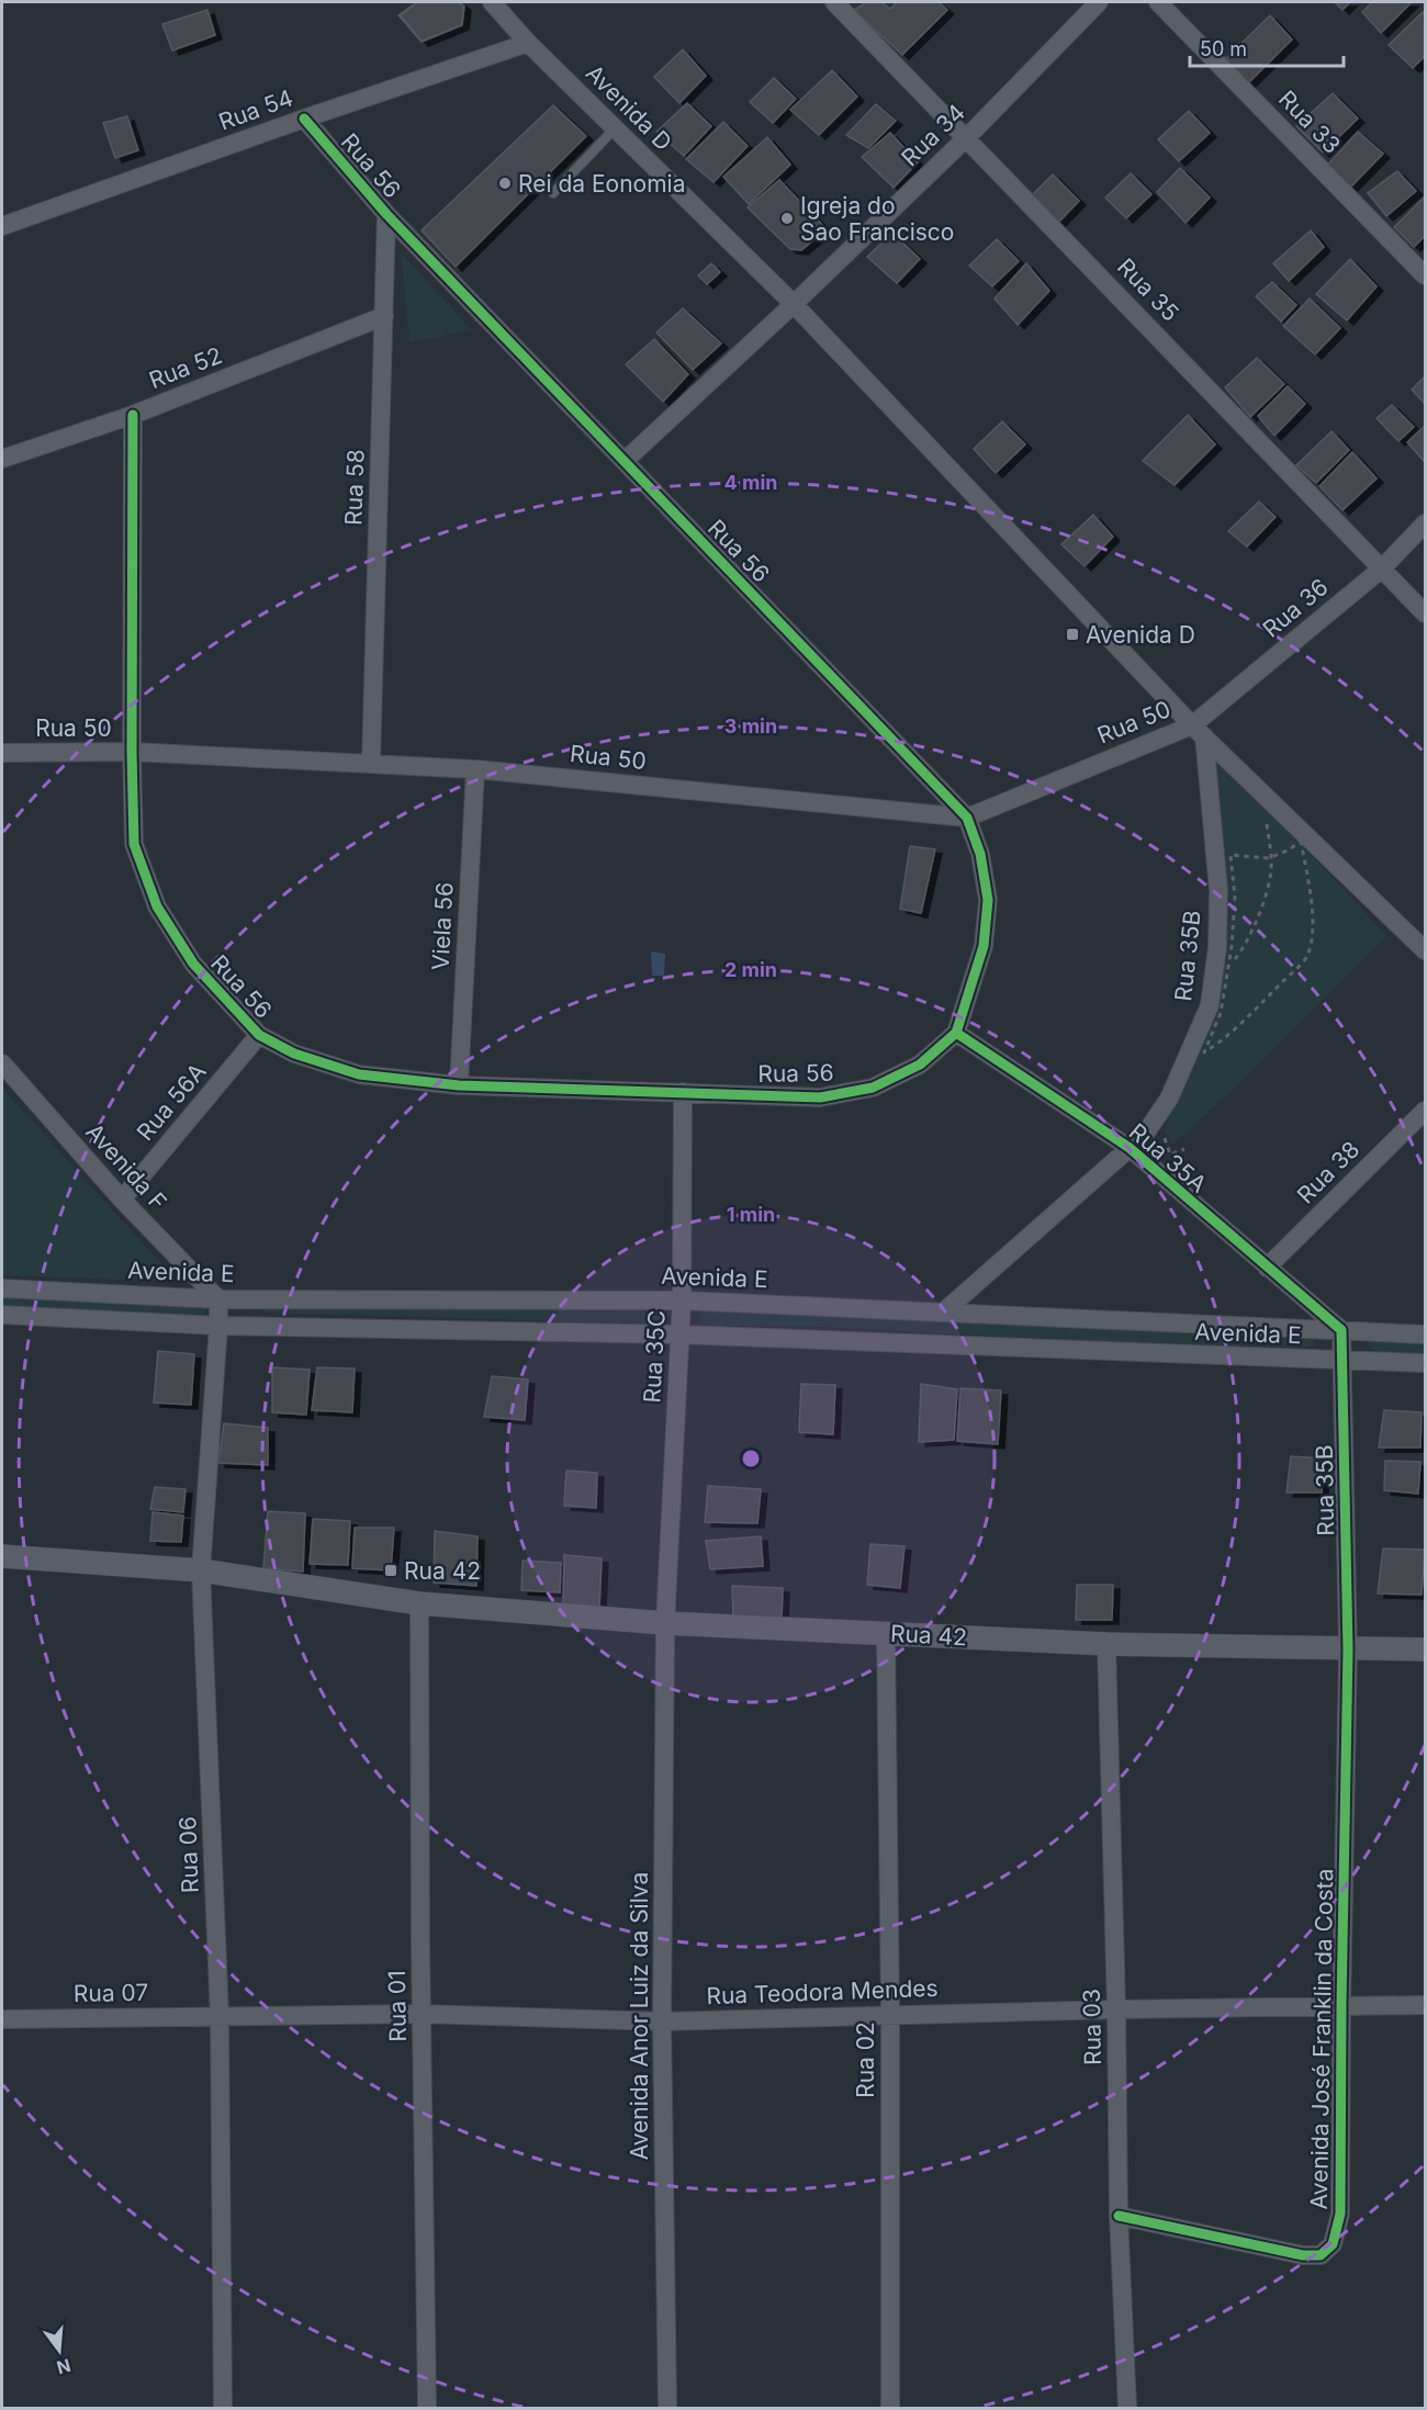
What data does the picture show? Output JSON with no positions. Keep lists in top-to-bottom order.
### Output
{
  "streets": {
    "street": [
      "Avenida D",
      "Rua 54",
      "Rua 33",
      "Rua 34",
      "Rua 56",
      "Rua 35",
      "Rua 52",
      "Rua 58",
      "Rua 36",
      "Rua 50",
      "Viela 56",
      "Rua 35B",
      "Rua 56A",
      "Rua 35A",
      "Avenida F",
      "Rua 38",
      "Avenida E",
      "Rua 35C",
      "Rua 42",
      "Rua 06",
      "Rua Teodora Mendes",
      "Rua 07",
      "Rua 01",
      "Avenida Anor Luiz da Silva",
      "Rua 03",
      "Avenida José Franklin da Costa",
      "Rua 02"
    ]
  },
  "crossings": [
    ["Avenida D", "Rua 54"],
    ["Avenida D", "Rua 34"],
    ["Avenida D", "Rua 36"],
    ["Avenida D", "Rua 50"],
    ["Avenida D", "Rua 35B"],
    ["Rua 54", "Rua 56"],
    ["Rua 34", "Rua 56"],
    ["Rua 34", "Rua 35"],
    ["Rua 56", "Rua 52"],
    ["Rua 56", "Rua 58"],
    ["Rua 56", "Rua 50"],
    ["Rua 56", "Viela 56"],
    ["Rua 56", "Rua 56A"],
    ["Rua 56", "Rua 35A"],
    ["Rua 56", "Rua 35C"],
    ["Rua 35", "Rua 36"],
    ["Rua 52", "Rua 58"],
    ["Rua 58", "Rua 50"],
    ["Rua 36", "Rua 50"],
    ["Rua 36", "Rua 35B"],
    ["Rua 50", "Viela 56"],
    ["Rua 50", "Rua 35B"],
    ["Rua 35B", "Rua 35A"],
    ["Rua 35B", "Avenida E"],
    ["Rua 35B", "Rua 42"],
    ["Rua 35B", "Avenida José Franklin da Costa"],
    ["Rua 56A", "Avenida F"],
    ["Rua 35A", "Rua 38"],
    ["Rua 35A", "Avenida E"],
    ["Avenida F", "Avenida E"],
    ["Avenida F", "Rua 06"],
    ["Avenida E", "Rua 35C"],
    ["Avenida E", "Rua 06"],
    ["Rua 35C", "Rua 42"],
    ["Rua 35C", "Avenida Anor Luiz da Silva"],
    ["Rua 42", "Rua 06"],
    ["Rua 42", "Rua 01"],
    ["Rua 42", "Avenida Anor Luiz da Silva"],
    ["Rua 42", "Rua 03"],
    ["Rua 42", "Avenida José Franklin da Costa"],
    ["Rua 42", "Rua 02"],
    ["Rua 06", "Rua Teodora Mendes"],
    ["Rua 06", "Rua 07"],
    ["Rua Teodora Mendes", "Rua 07"],
    ["Rua Teodora Mendes", "Rua 01"],
    ["Rua Teodora Mendes", "Avenida Anor Luiz da Silva"],
    ["Rua Teodora Mendes", "Rua 03"],
    ["Rua Teodora Mendes", "Avenida José Franklin da Costa"],
    ["Rua Teodora Mendes", "Rua 02"],
    ["Rua 03", "Avenida José Franklin da Costa"]
  ],
  "places": {
    "other": ["Rei da Eonomia", "Igreja do Sao Francisco"],
    "transit": ["Avenida D", "Rua 42"]
  },
  "scale_bar": "50 m",
  "north": "bottom",
  "rings": [
    "4 min",
    "3 min",
    "2 min",
    "1 min"
  ]
}
